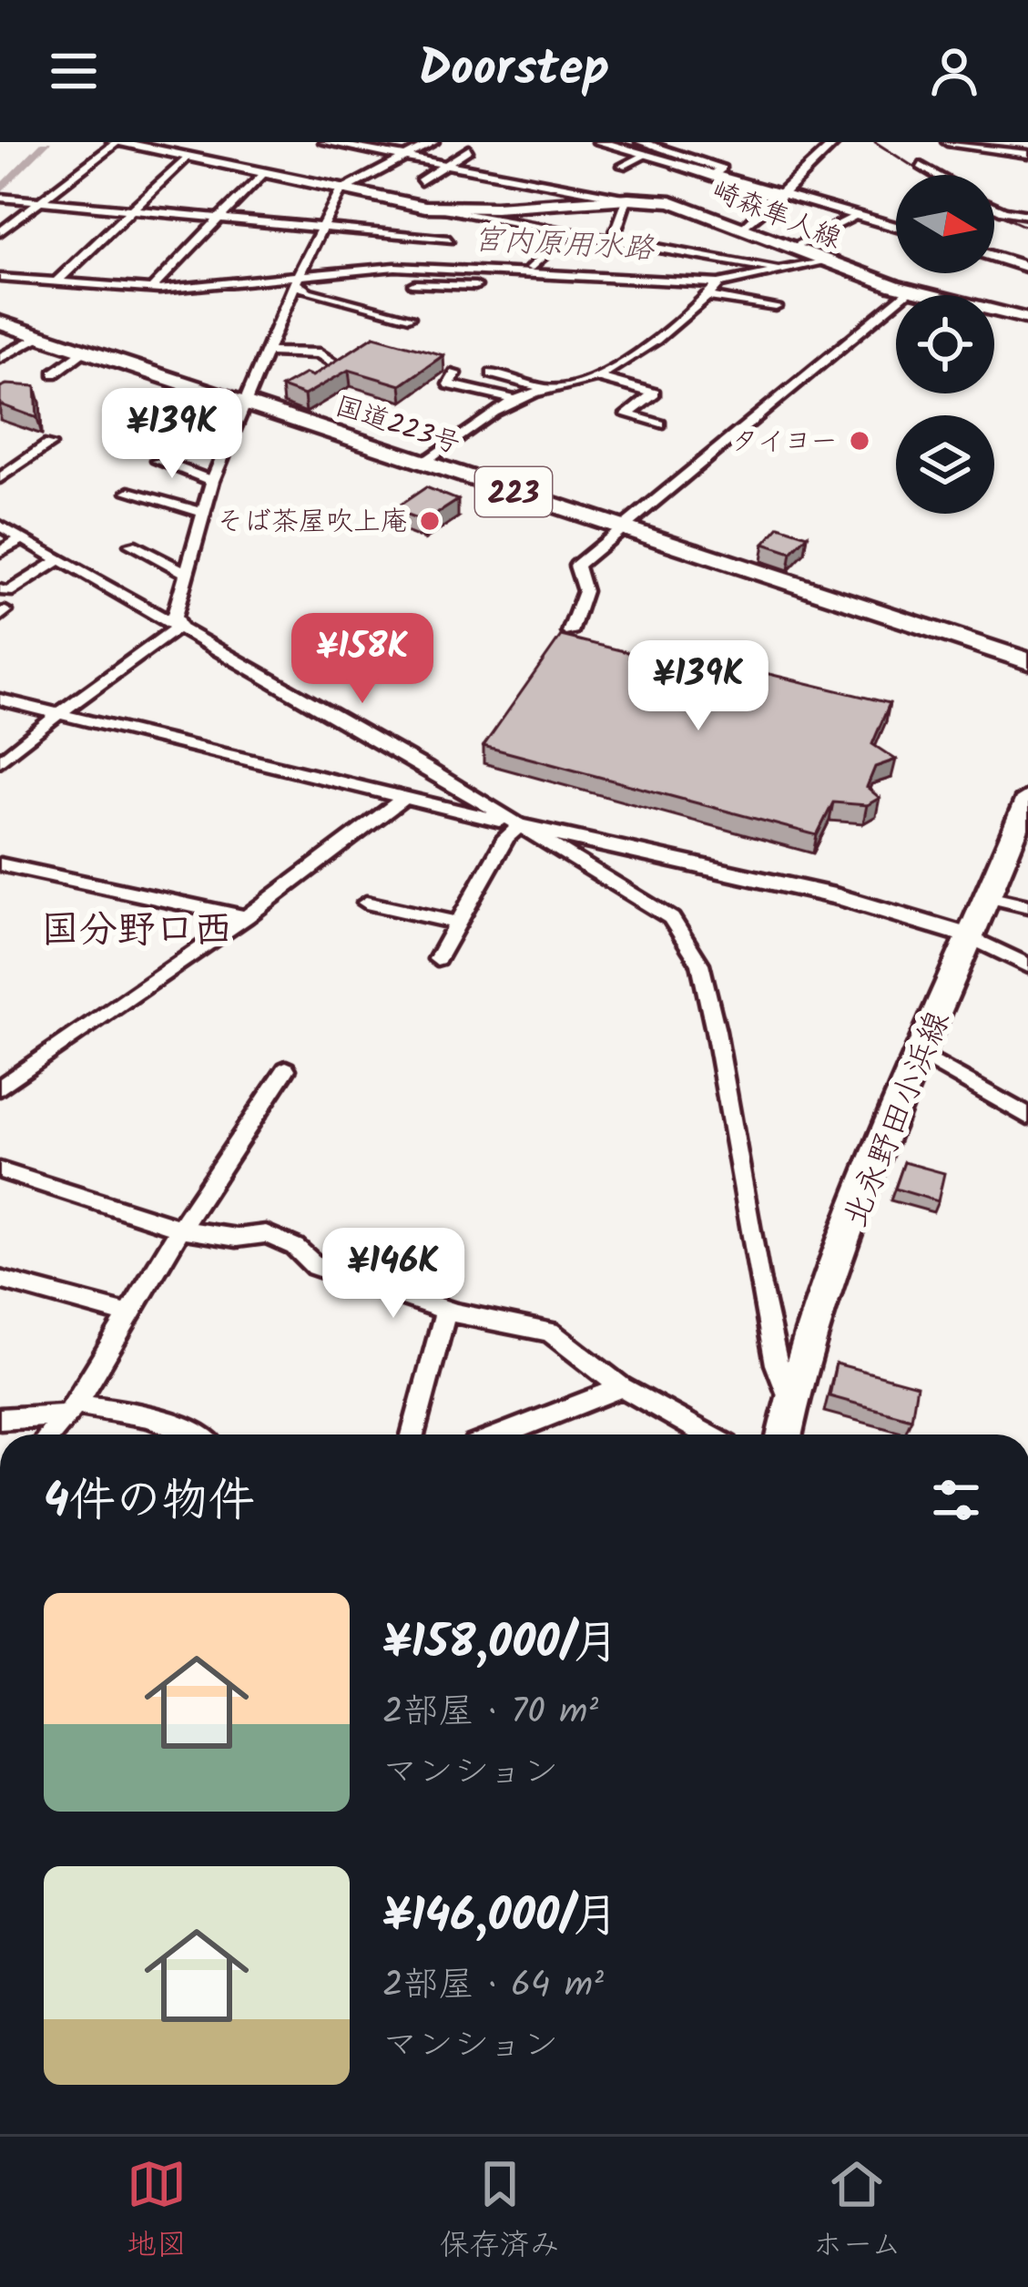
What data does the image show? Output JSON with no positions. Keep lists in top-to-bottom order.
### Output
{
  "streets": {
    "highway": ["国道223号", "223"],
    "main road": ["崎森隼人線", "北永野田小浜線"]
  },
  "districts": ["国分野口西"],
  "water": ["宮内原用水路"],
  "places": ["タイヨー", "そば茶屋吹上庵"],
  "north": "right",
  "page": {
    "header": "Doorstep",
    "price": [
      "¥139K",
      "¥158K",
      "¥139K",
      "¥146K"
    ],
    "heading": "4件の物件",
    "list": [
      {
        "name": "¥158,000/月",
        "note": "2部屋 · 70 m² · マンション"
      },
      {
        "name": "¥146,000/月",
        "note": "2部屋 · 64 m² · マンション"
      }
    ],
    "tabs": ["地図", "保存済み", "ホーム"]
  }
}
